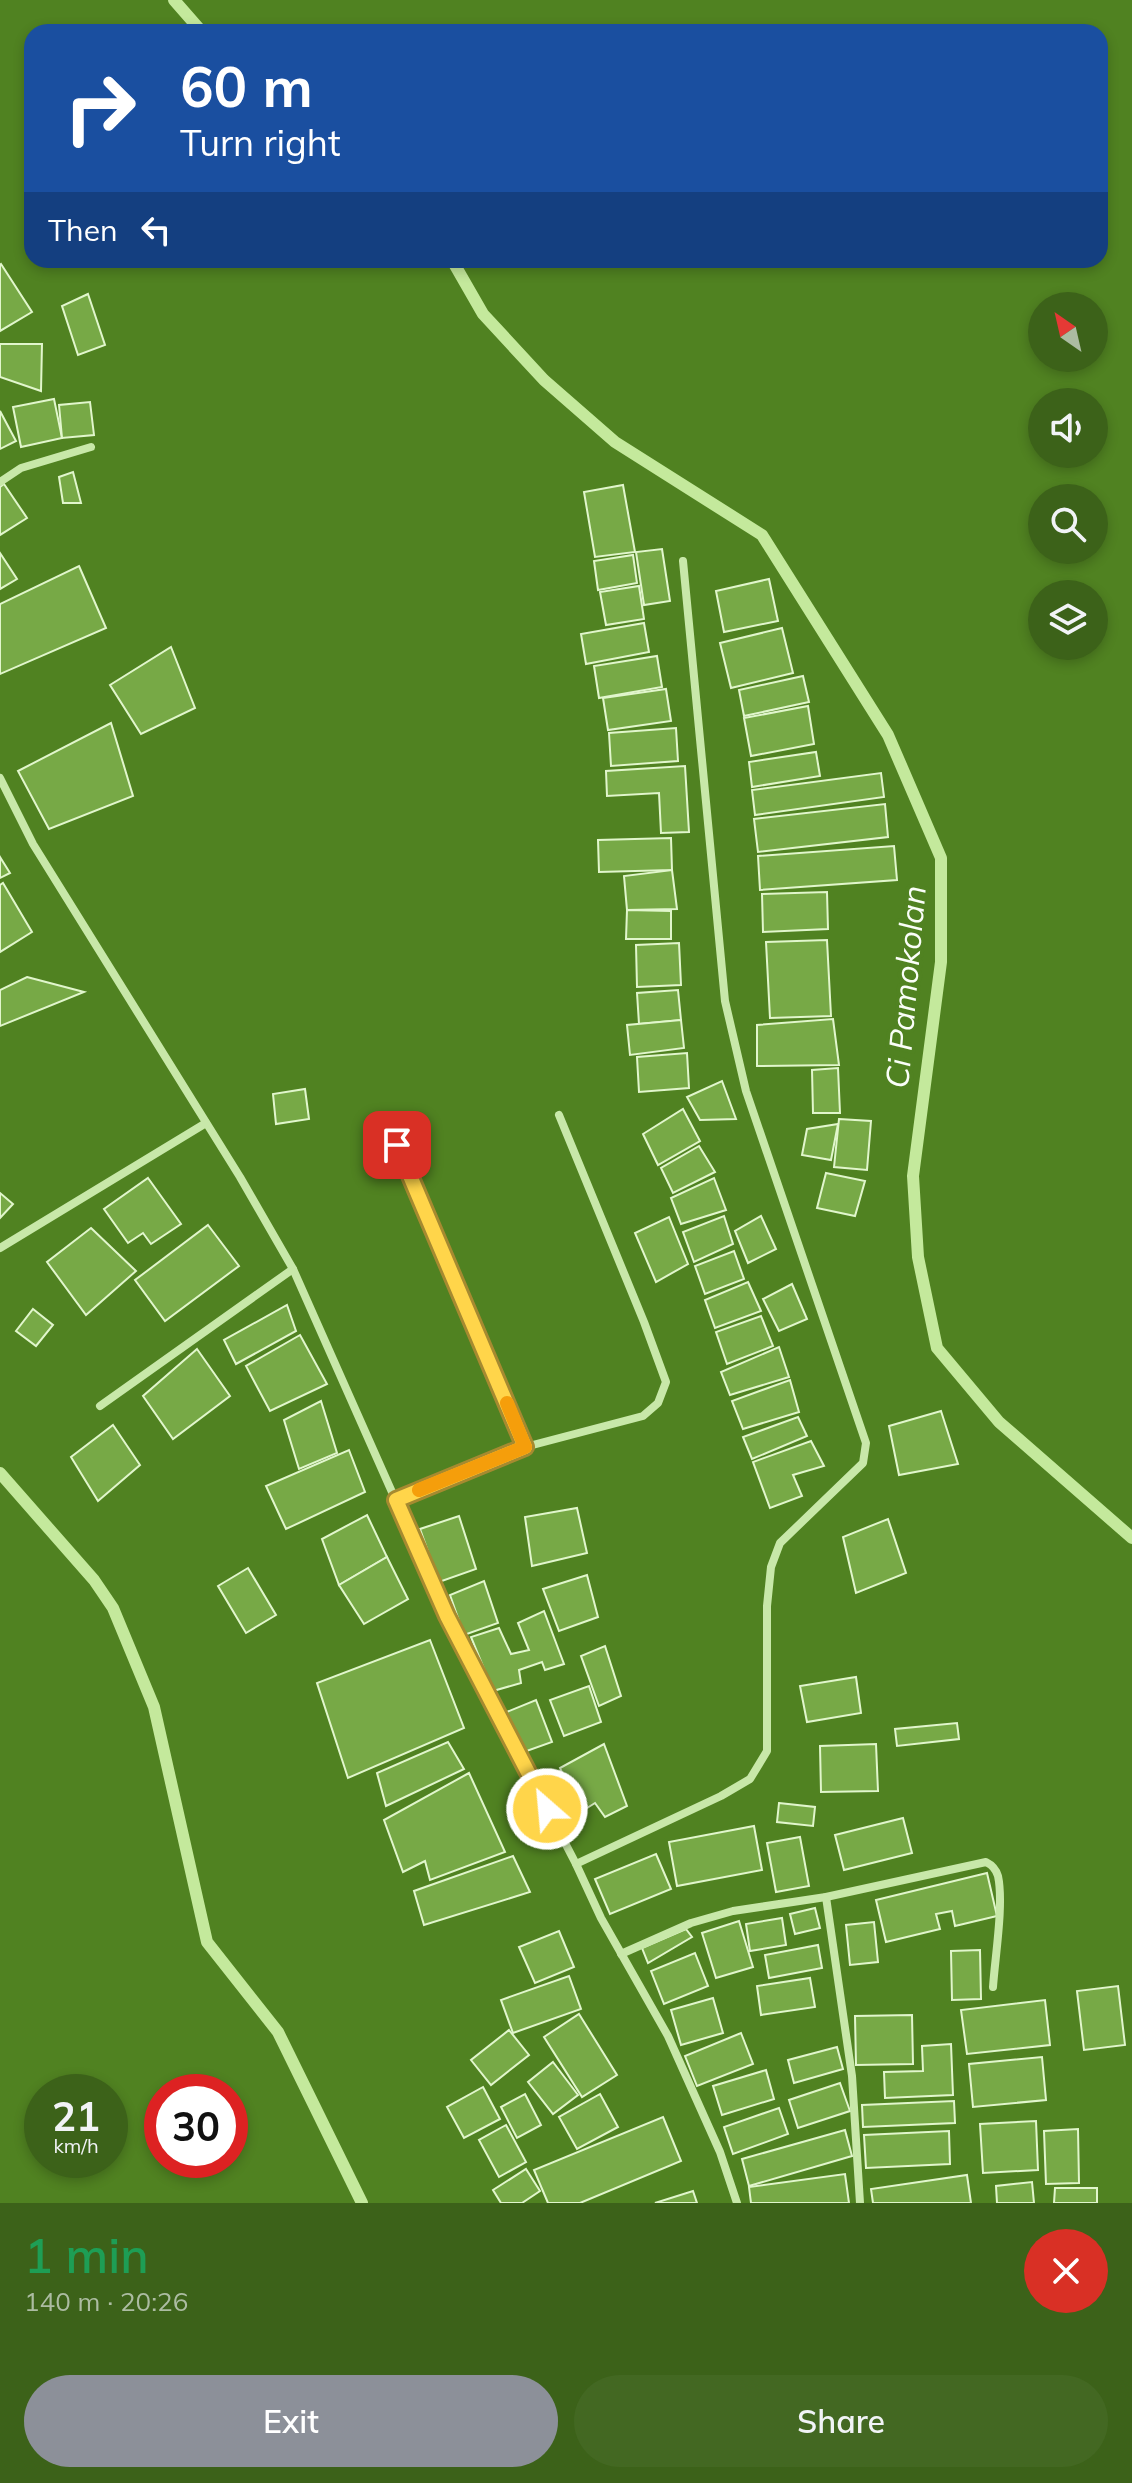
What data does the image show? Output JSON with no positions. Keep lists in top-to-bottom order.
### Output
{
  "water": ["Ci Pamokolan"],
  "north": "top left",
  "page": {
    "turn": ["60 m", "Turn right"],
    "then": "Then",
    "speed": "21 km/h",
    "limit": "30",
    "heading": ["1 min", "140 m · 20:26"],
    "buttons": ["Exit", "Share"]
  }
}
